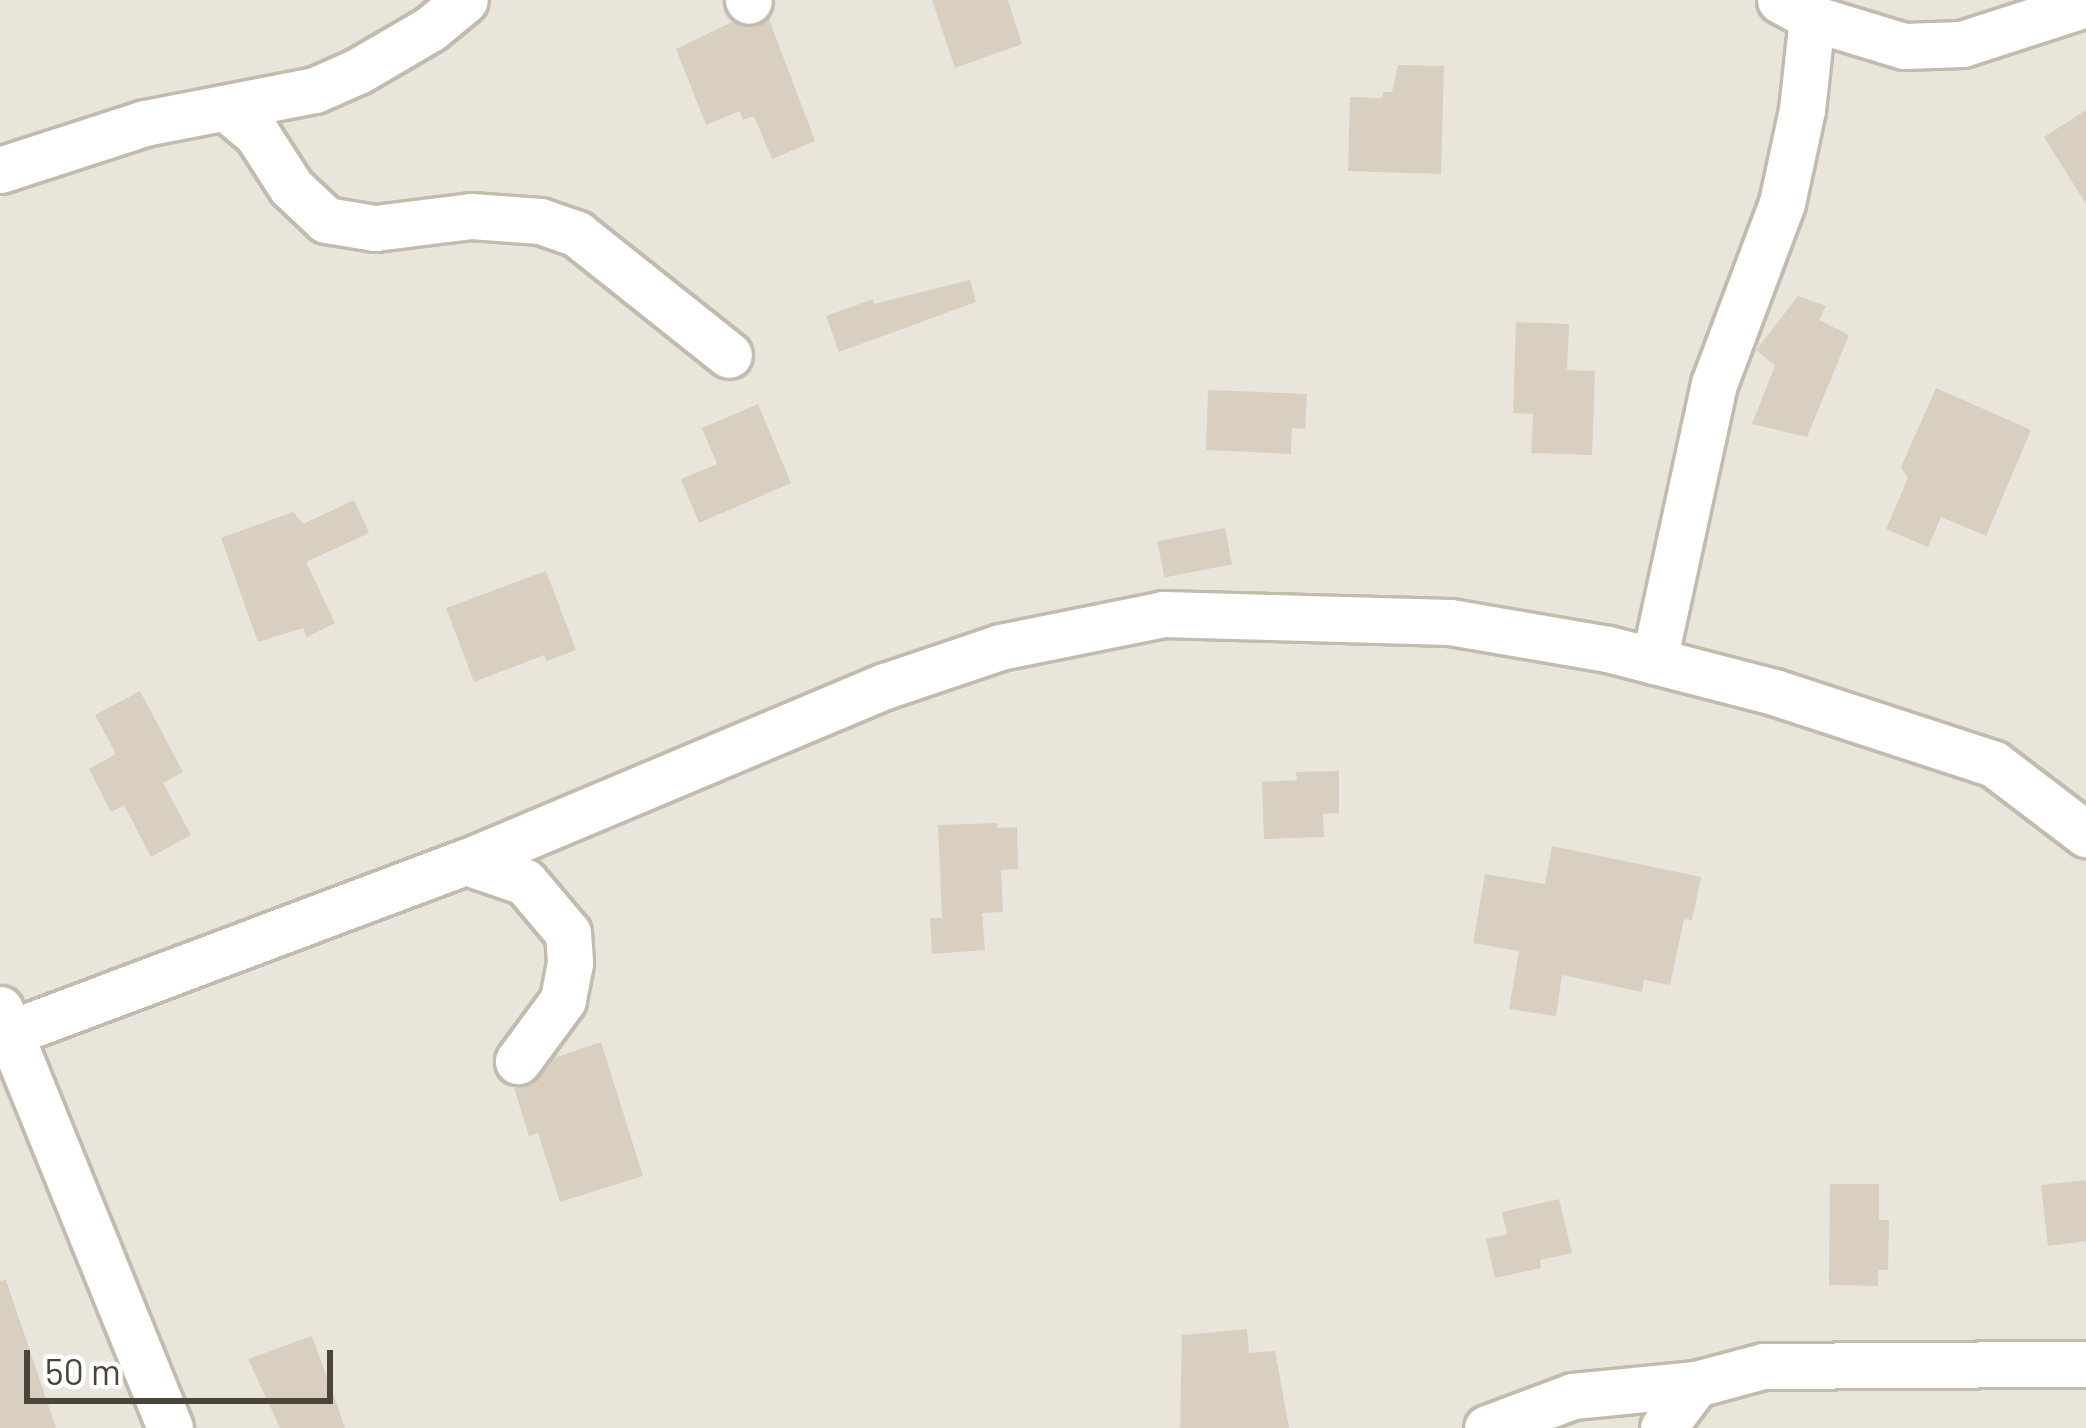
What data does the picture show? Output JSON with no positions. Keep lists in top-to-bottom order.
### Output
{
  "scale_bar": "50 m"
}
